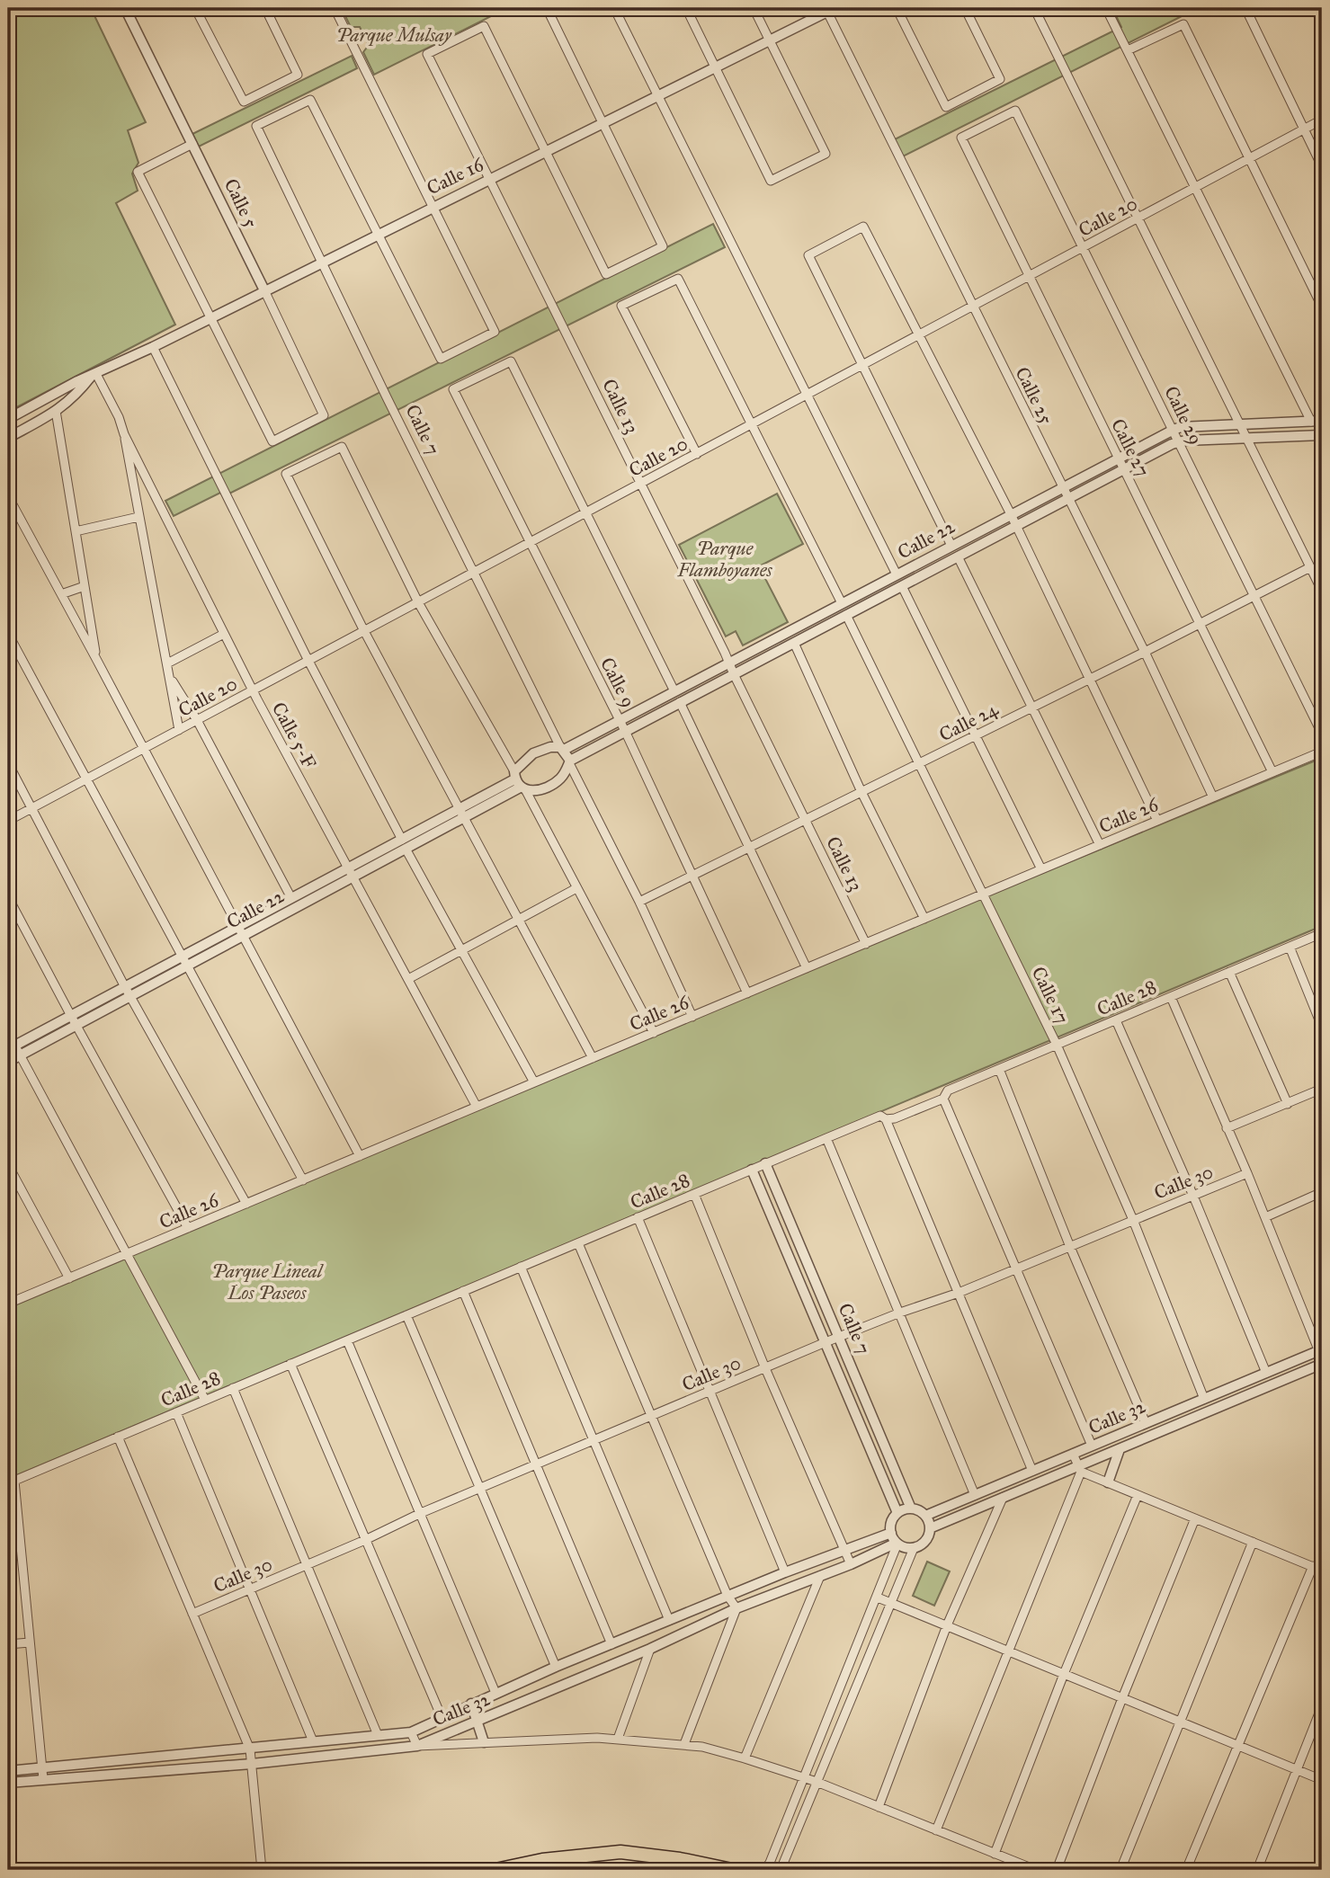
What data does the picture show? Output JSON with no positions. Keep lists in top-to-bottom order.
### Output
{
  "streets": {
    "street": [
      "Calle 16",
      "Calle 5",
      "Calle 20",
      "Calle 25",
      "Calle 13",
      "Calle 29",
      "Calle 7",
      "Calle 27",
      "Calle 22",
      "Calle 9",
      "Calle 24",
      "Calle 5-F",
      "Calle 26",
      "Calle 17",
      "Calle 28",
      "Calle 30",
      "Calle 32"
    ]
  },
  "crossings": [
    ["Calle 16", "Calle 5"],
    ["Calle 16", "Calle 25"],
    ["Calle 16", "Calle 13"],
    ["Calle 16", "Calle 7"],
    ["Calle 16", "Calle 5-F"],
    ["Calle 20", "Calle 25"],
    ["Calle 20", "Calle 13"],
    ["Calle 20", "Calle 29"],
    ["Calle 20", "Calle 7"],
    ["Calle 20", "Calle 27"],
    ["Calle 20", "Calle 9"],
    ["Calle 20", "Calle 5-F"],
    ["Calle 25", "Calle 22"],
    ["Calle 25", "Calle 24"],
    ["Calle 25", "Calle 26"],
    ["Calle 13", "Calle 22"],
    ["Calle 13", "Calle 24"],
    ["Calle 13", "Calle 26"],
    ["Calle 29", "Calle 27"],
    ["Calle 29", "Calle 22"],
    ["Calle 29", "Calle 24"],
    ["Calle 7", "Calle 22"],
    ["Calle 7", "Calle 28"],
    ["Calle 7", "Calle 30"],
    ["Calle 7", "Calle 32"],
    ["Calle 27", "Calle 22"],
    ["Calle 27", "Calle 24"],
    ["Calle 27", "Calle 26"],
    ["Calle 22", "Calle 9"],
    ["Calle 22", "Calle 5-F"],
    ["Calle 22", "Calle 17"],
    ["Calle 9", "Calle 24"],
    ["Calle 9", "Calle 26"],
    ["Calle 24", "Calle 17"],
    ["Calle 5-F", "Calle 26"],
    ["Calle 26", "Calle 17"],
    ["Calle 17", "Calle 28"],
    ["Calle 17", "Calle 30"],
    ["Calle 17", "Calle 32"]
  ],
  "parks": ["Parque Mulsay", "Parque Flamboyanes", "Parque Lineal Los Paseos"]
}
